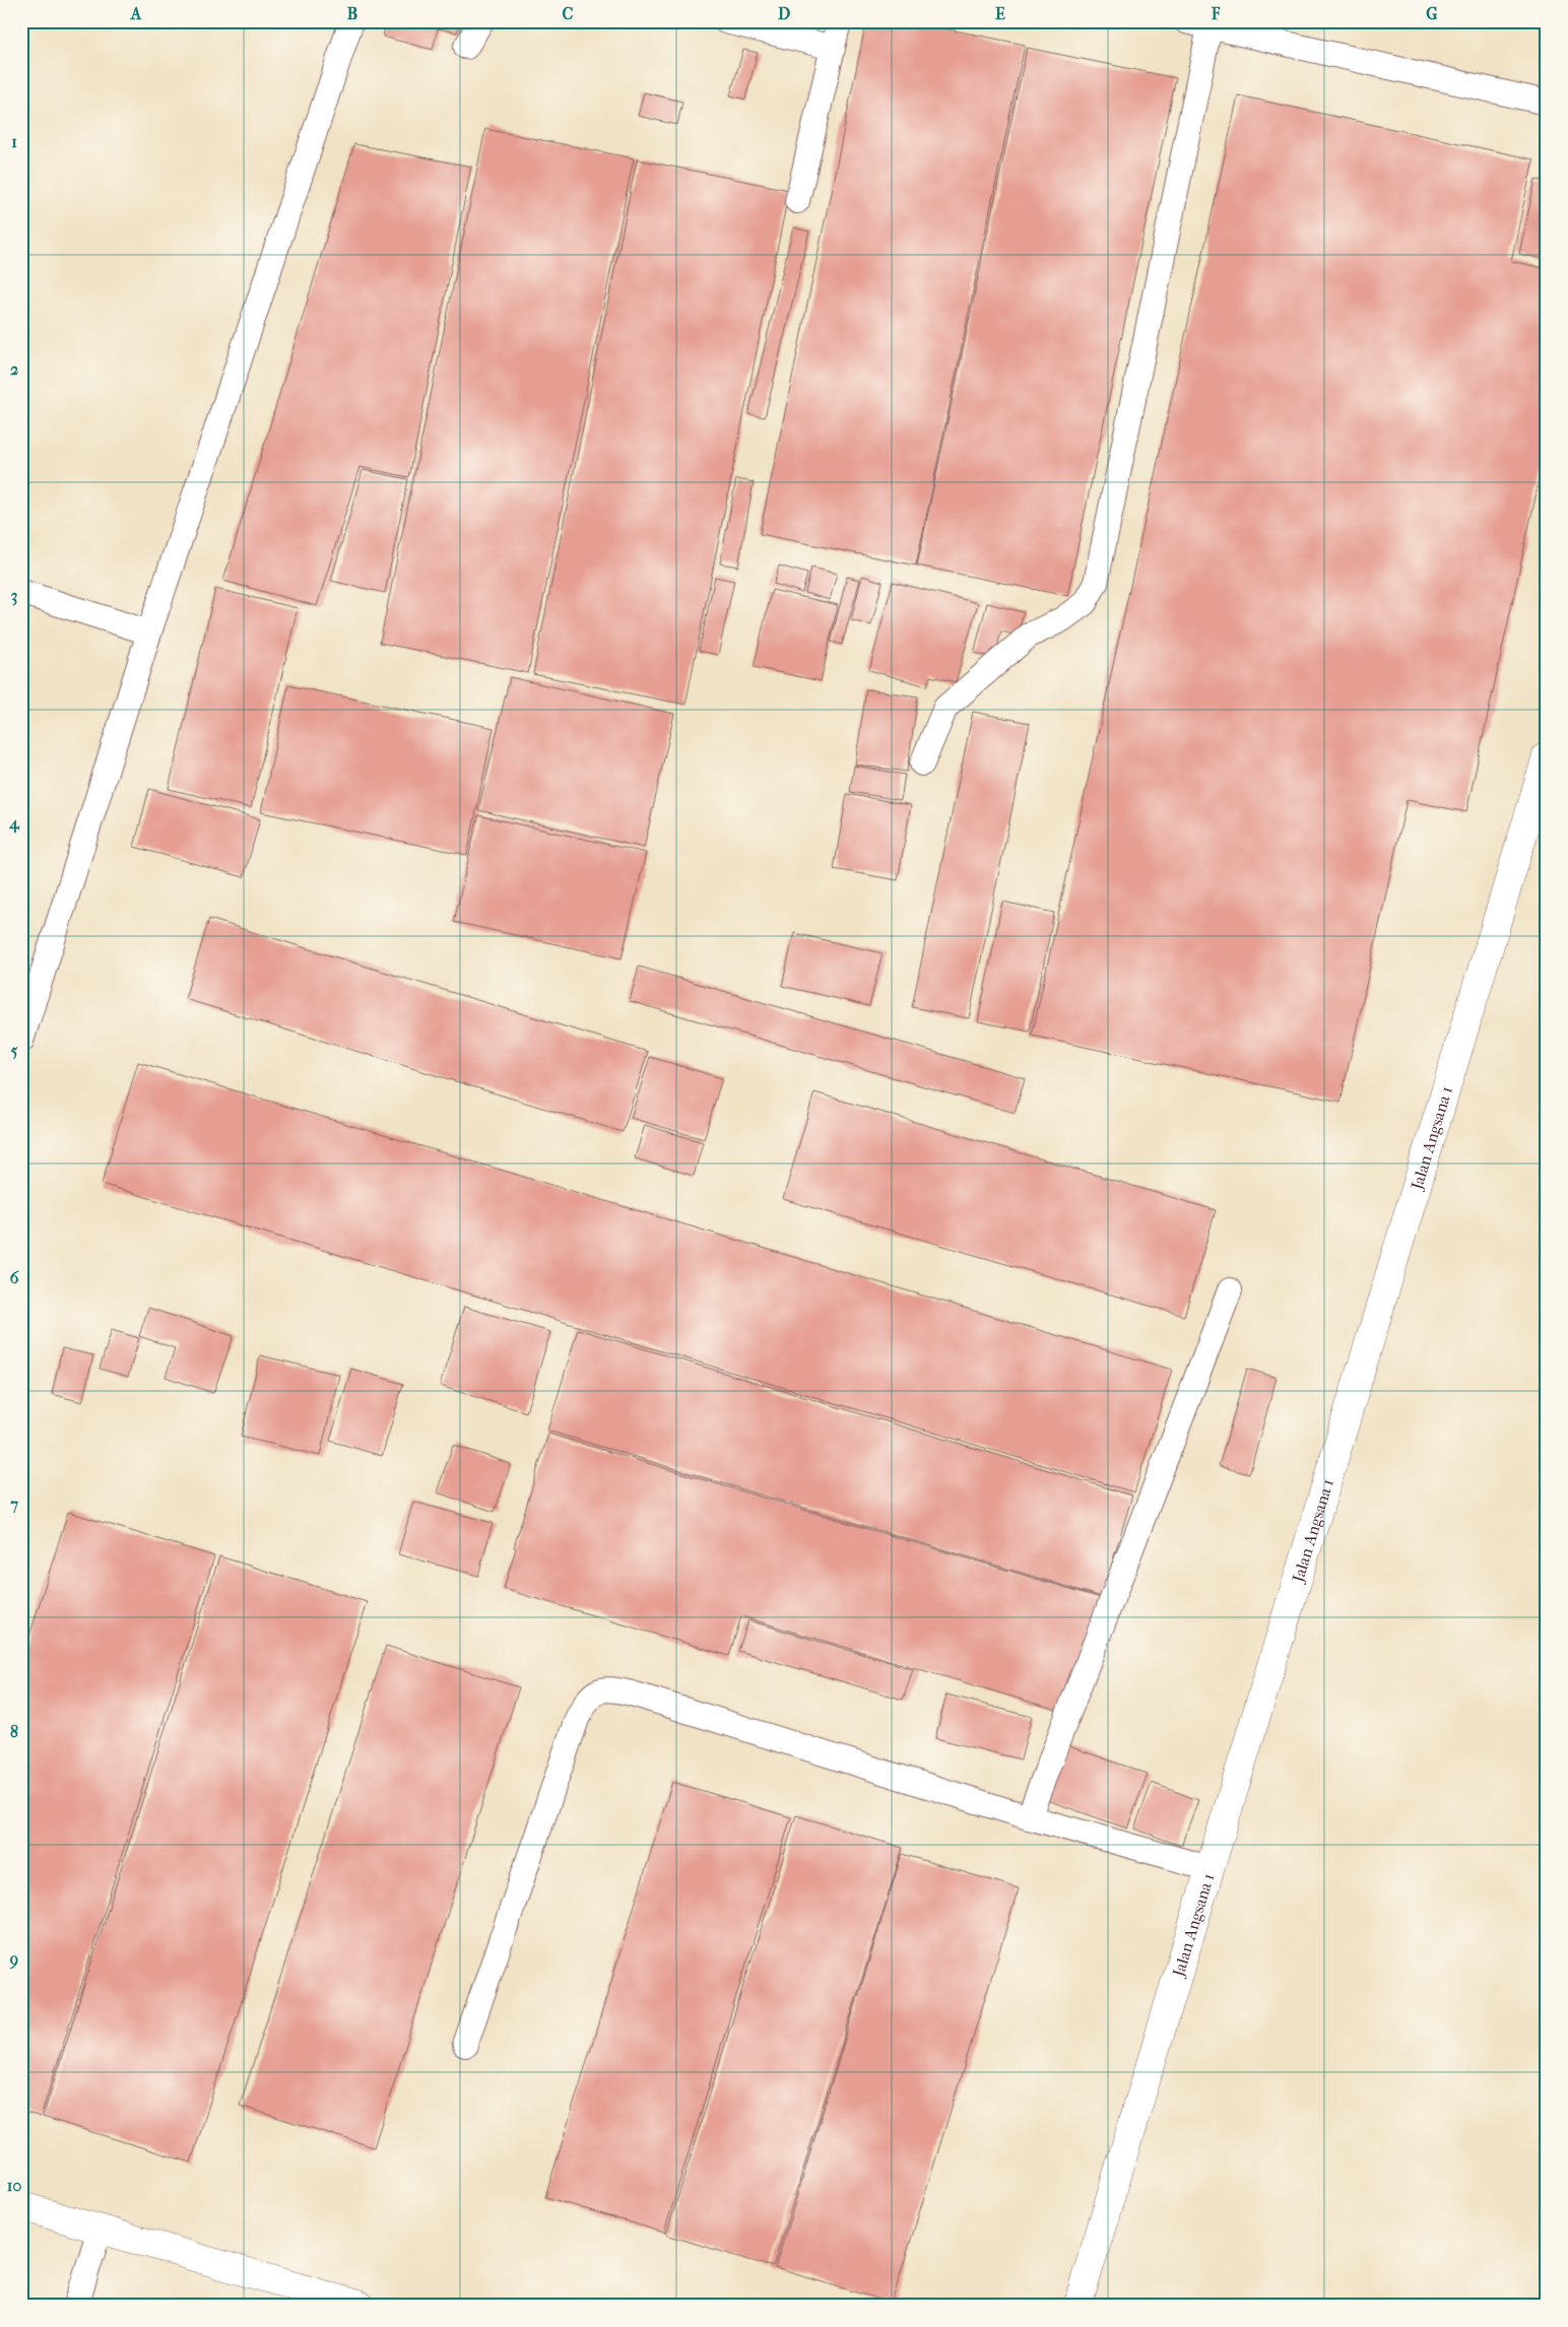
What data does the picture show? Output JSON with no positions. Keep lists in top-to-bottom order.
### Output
{
  "streets": {
    "street": ["Jalan Angsana 1"]
  },
  "grid": {
    "columns": [
      "A",
      "B",
      "C",
      "D",
      "E",
      "F",
      "G"
    ],
    "rows": [
      "1",
      "2",
      "3",
      "4",
      "5",
      "6",
      "7",
      "8",
      "9",
      "10"
    ]
  }
}
